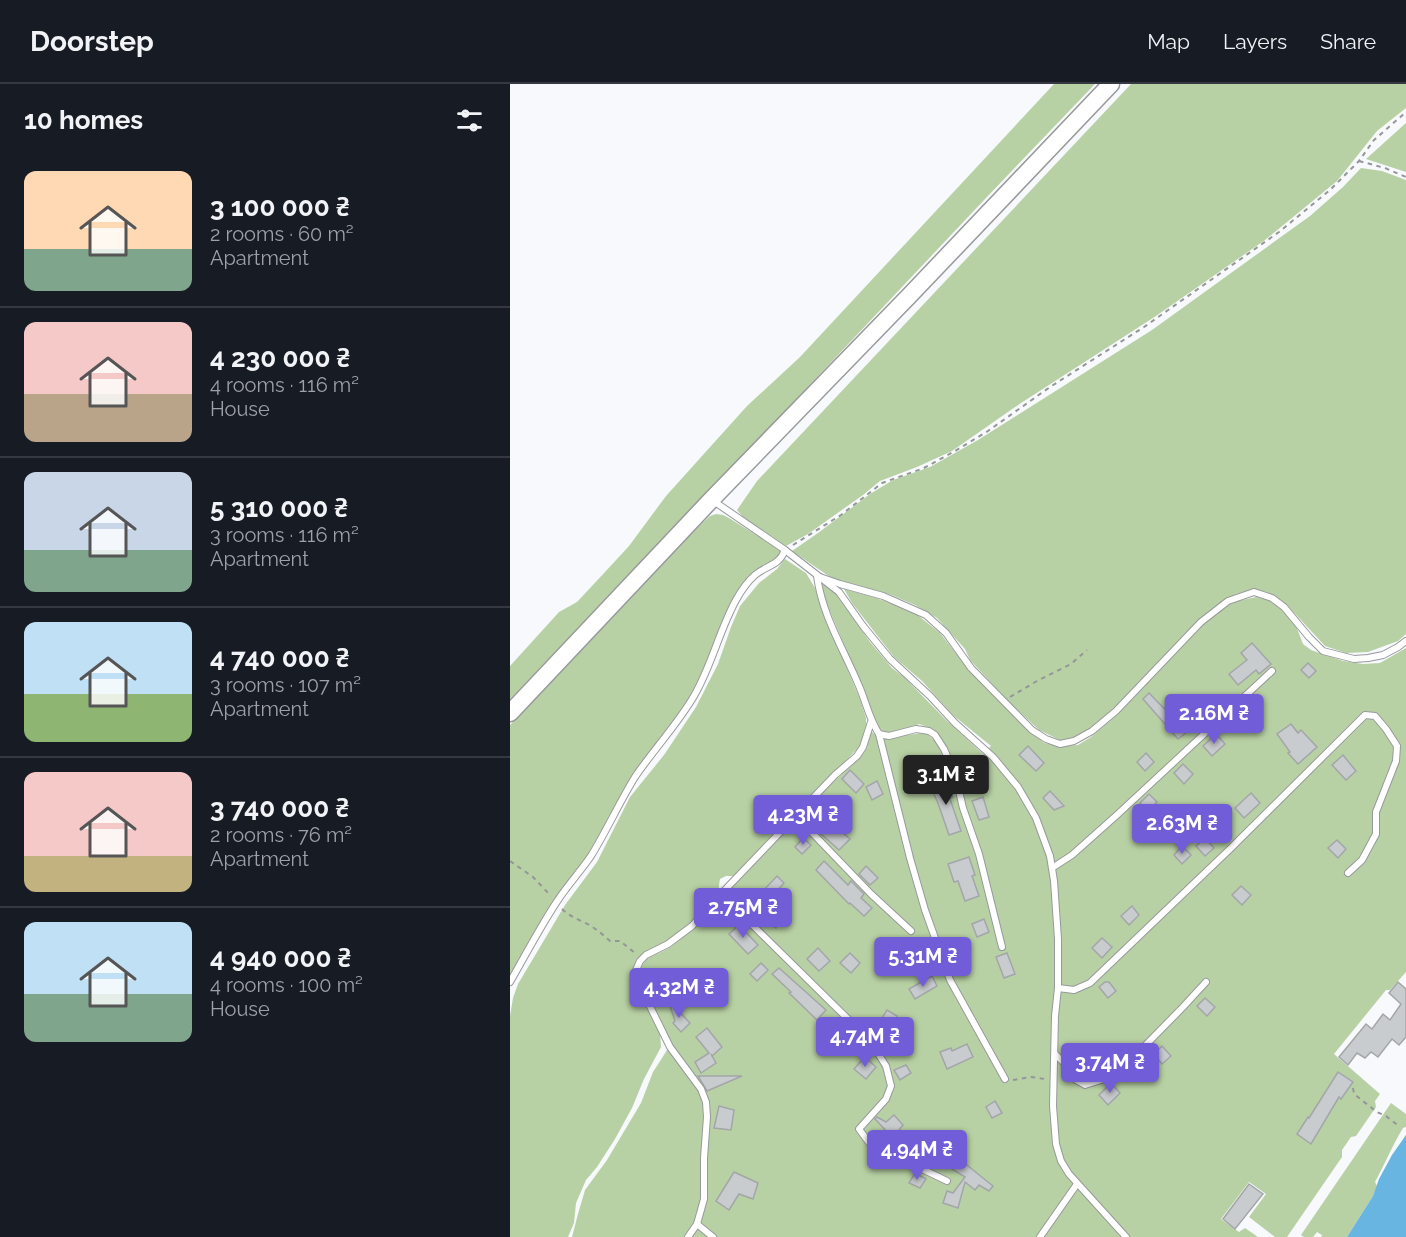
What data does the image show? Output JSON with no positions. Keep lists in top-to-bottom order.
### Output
{
  "page": {
    "header": "Doorstep",
    "nav": ["Map", "Layers", "Share"],
    "heading": "10 homes",
    "list": [
      {
        "name": "3 100 000 ₴",
        "note": "2 rooms · 60 m² · Apartment"
      },
      {
        "name": "4 230 000 ₴",
        "note": "4 rooms · 116 m² · House"
      },
      {
        "name": "5 310 000 ₴",
        "note": "3 rooms · 116 m² · Apartment"
      },
      {
        "name": "4 740 000 ₴",
        "note": "3 rooms · 107 m² · Apartment"
      },
      {
        "name": "3 740 000 ₴",
        "note": "2 rooms · 76 m² · Apartment"
      },
      {
        "name": "4 940 000 ₴",
        "note": "4 rooms · 100 m² · House"
      }
    ],
    "price": [
      "2.16M ₴",
      "3.1M ₴",
      "4.23M ₴",
      "2.63M ₴",
      "2.75M ₴",
      "5.31M ₴",
      "4.32M ₴",
      "4.74M ₴",
      "3.74M ₴",
      "4.94M ₴"
    ]
  }
}
